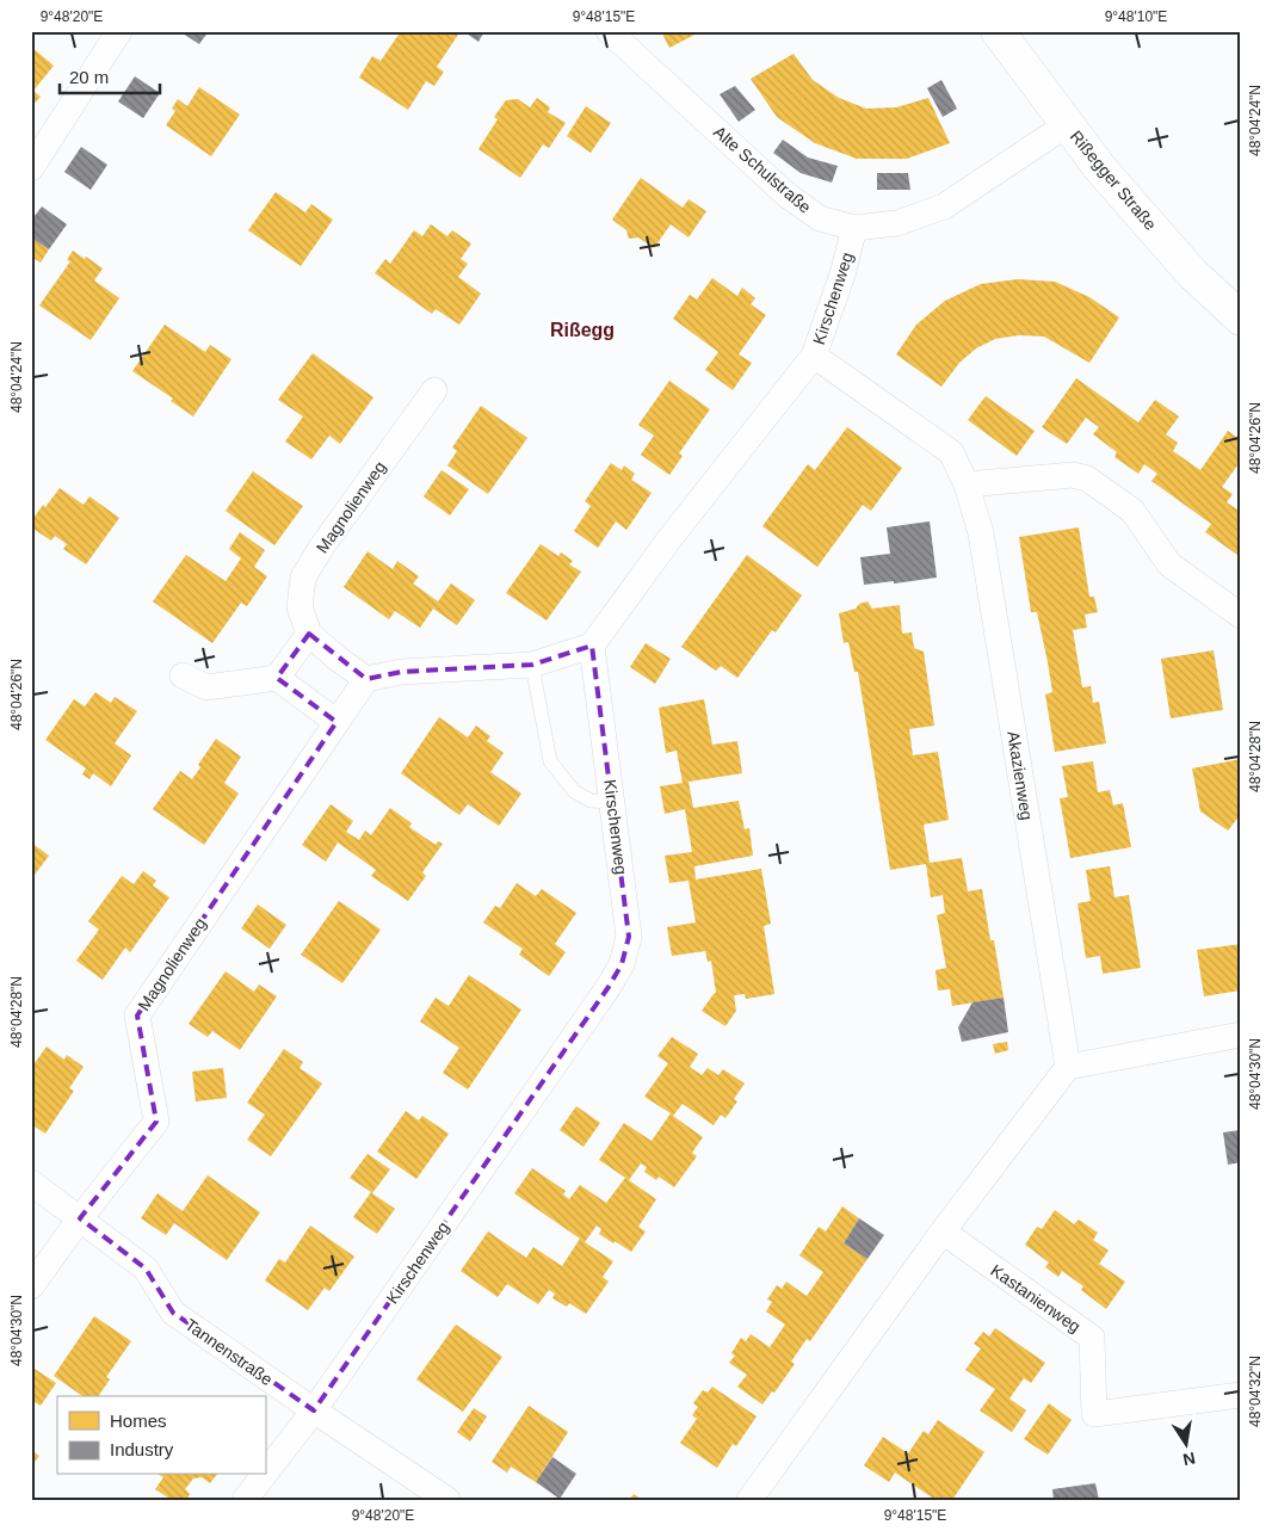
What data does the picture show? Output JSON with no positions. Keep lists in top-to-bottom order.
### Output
{
  "streets": {
    "street": [
      "Alte Schulstraße",
      "Rißegger Straße",
      "Kirschenweg",
      "Magnolienweg",
      "Akazienweg",
      "Kastanienweg",
      "Tannenstraße"
    ]
  },
  "crossings": [
    ["Alte Schulstraße", "Rißegger Straße"],
    ["Alte Schulstraße", "Kirschenweg"],
    ["Kirschenweg", "Akazienweg"],
    ["Kirschenweg", "Tannenstraße"],
    ["Magnolienweg", "Tannenstraße"]
  ],
  "districts": ["Rißegg"],
  "legend": ["Homes", "Industry"],
  "scale_bar": "20 m",
  "north": "bottom",
  "coordinates": [
    "9°48'20\"E",
    "9°48'15\"E",
    "9°48'10\"E",
    "48°04'24\"N",
    "48°04'26\"N",
    "48°04'28\"N",
    "48°04'30\"N",
    "48°04'32\"N"
  ]
}
